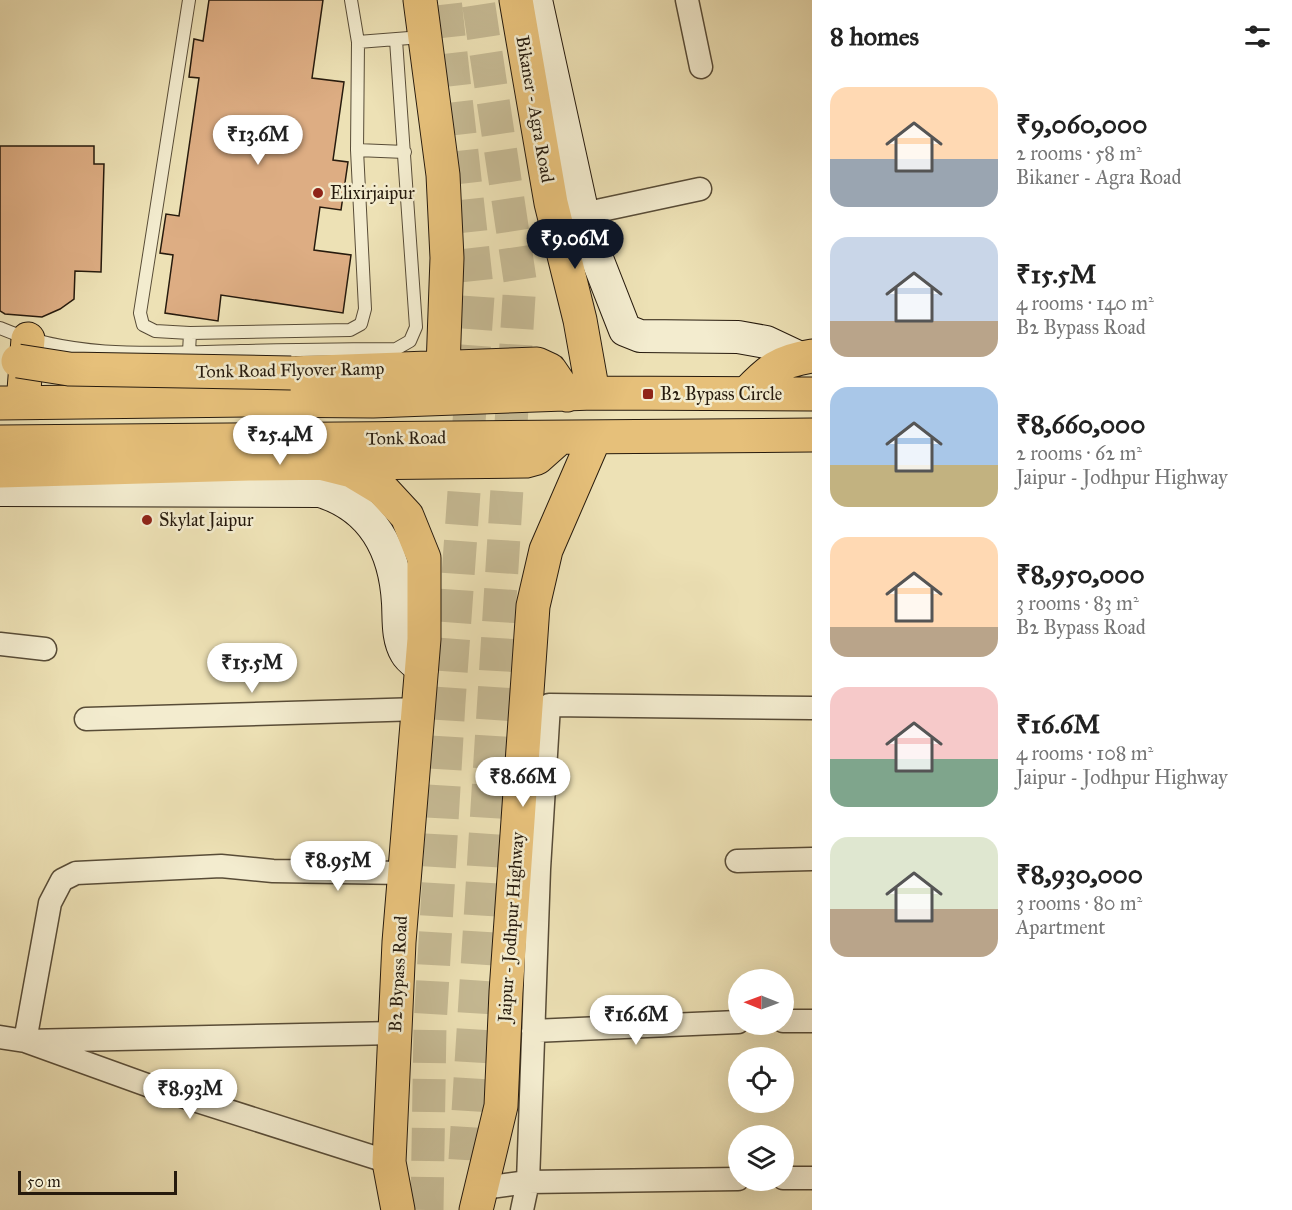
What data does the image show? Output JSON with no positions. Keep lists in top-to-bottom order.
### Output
{
  "streets": {
    "main road": [
      "Bikaner - Agra Road",
      "Tonk Road Flyover Ramp",
      "Tonk Road",
      "Jaipur - Jodhpur Highway",
      "B2 Bypass Road"
    ]
  },
  "crossings": [
    ["Bikaner - Agra Road", "Tonk Road Flyover Ramp"],
    ["Bikaner - Agra Road", "Tonk Road"],
    ["Tonk Road Flyover Ramp", "Tonk Road"],
    ["Tonk Road", "Jaipur - Jodhpur Highway"]
  ],
  "places": {
    "other": ["Elixirjaipur", "Skylat Jaipur"],
    "transit": ["B2 Bypass Circle"]
  },
  "scale_bar": "50 m",
  "north": "left",
  "page": {
    "heading": "8 homes",
    "list": [
      {
        "name": "₹9,060,000",
        "note": "2 rooms · 58 m² · Bikaner - Agra Road"
      },
      {
        "name": "₹15.5M",
        "note": "4 rooms · 140 m² · B2 Bypass Road"
      },
      {
        "name": "₹8,660,000",
        "note": "2 rooms · 62 m² · Jaipur - Jodhpur Highway"
      },
      {
        "name": "₹8,950,000",
        "note": "3 rooms · 83 m² · B2 Bypass Road"
      },
      {
        "name": "₹16.6M",
        "note": "4 rooms · 108 m² · Jaipur - Jodhpur Highway"
      },
      {
        "name": "₹8,930,000",
        "note": "3 rooms · 80 m² · Apartment"
      }
    ],
    "price": [
      "₹13.6M",
      "₹9.06M",
      "₹25.4M",
      "₹15.5M",
      "₹8.66M",
      "₹8.95M",
      "₹16.6M",
      "₹8.93M"
    ],
    "scale": "50 m"
  }
}
